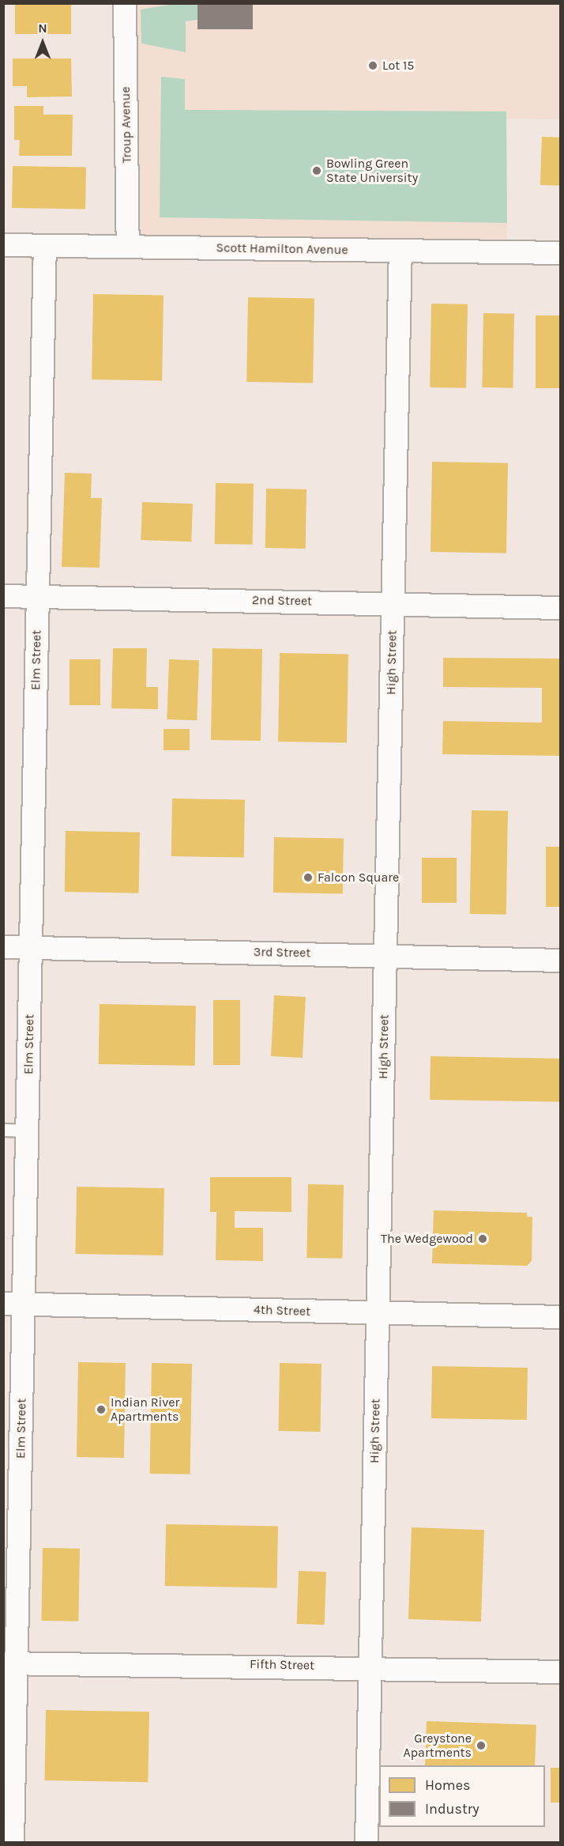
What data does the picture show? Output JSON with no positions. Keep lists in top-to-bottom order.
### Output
{
  "streets": {
    "street": [
      "Troup Avenue",
      "Scott Hamilton Avenue",
      "2nd Street",
      "Elm Street",
      "High Street",
      "3rd Street",
      "4th Street",
      "Fifth Street"
    ]
  },
  "crossings": [
    ["Troup Avenue", "Scott Hamilton Avenue"],
    ["Scott Hamilton Avenue", "Elm Street"],
    ["Scott Hamilton Avenue", "High Street"],
    ["2nd Street", "Elm Street"],
    ["2nd Street", "High Street"],
    ["Elm Street", "3rd Street"],
    ["Elm Street", "4th Street"],
    ["Elm Street", "Fifth Street"],
    ["High Street", "3rd Street"],
    ["High Street", "4th Street"],
    ["High Street", "Fifth Street"]
  ],
  "places": [
    "Lot 15",
    "Bowling Green State University",
    "Falcon Square",
    "The Wedgewood",
    "Indian River Apartments",
    "Greystone Apartments"
  ],
  "legend": ["Homes", "Industry"],
  "north": "top"
}
